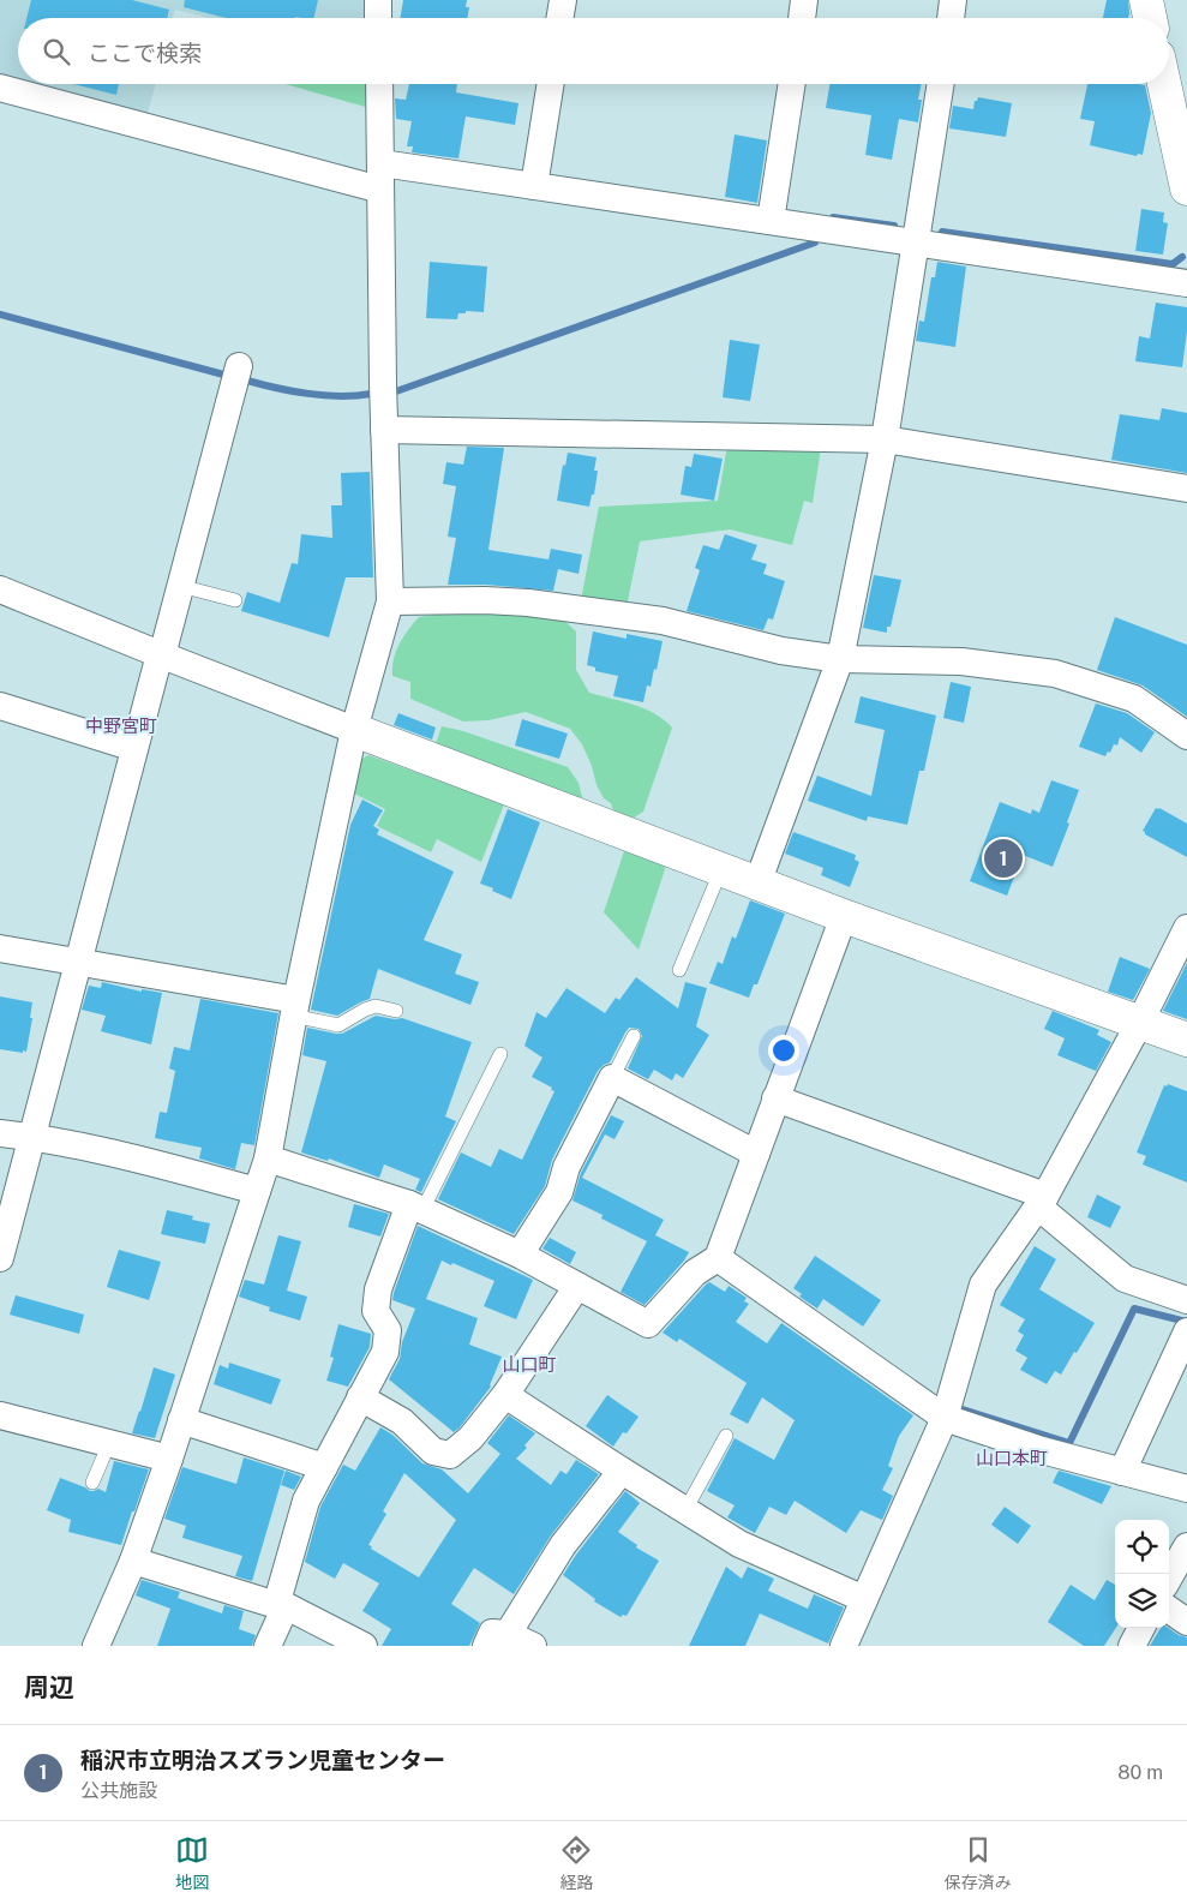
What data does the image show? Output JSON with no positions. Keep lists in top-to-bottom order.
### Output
{
  "districts": ["中野宮町", "山口町", "山口本町"],
  "page": {
    "search": "ここで検索",
    "pins": "1",
    "heading": "周辺",
    "list": [
      {
        "mark": "1",
        "name": "稲沢市立明治スズラン児童センター",
        "note": "公共施設",
        "value": "80 m"
      }
    ],
    "nav": ["地図", "経路", "保存済み"]
  }
}
